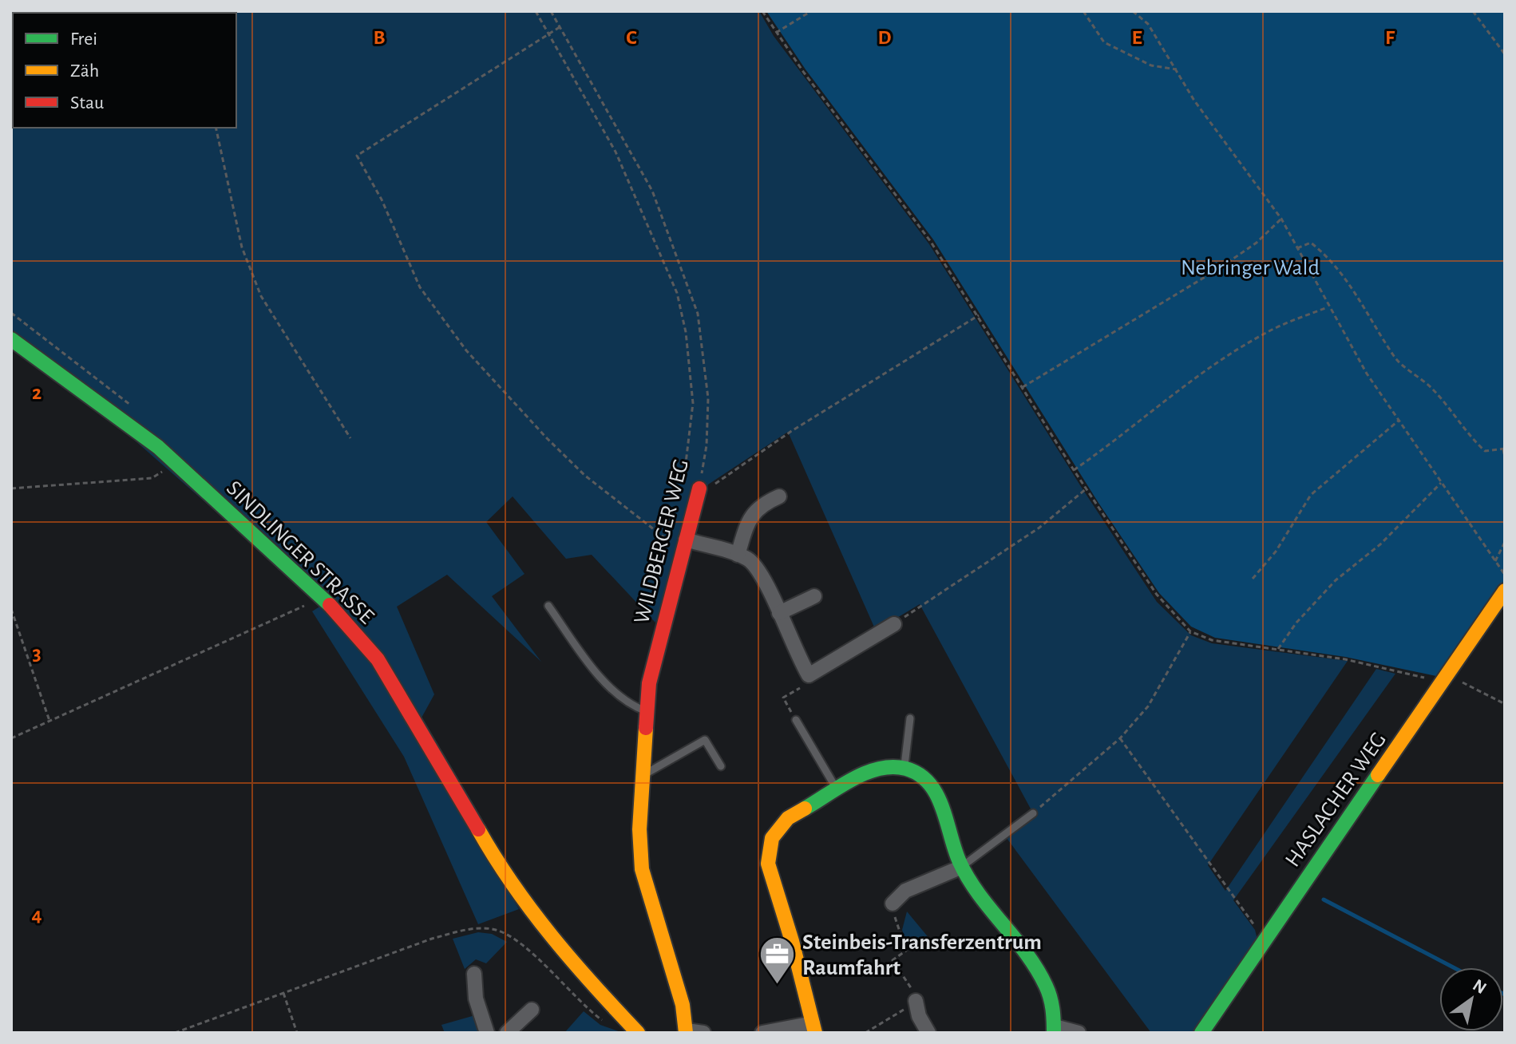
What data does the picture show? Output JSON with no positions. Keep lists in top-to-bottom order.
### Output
{
  "streets": {
    "street": ["WILDBERGER WEG", "SINDLINGER STRASSE", "HASLACHER WEG"]
  },
  "parks": ["Nebringer Wald"],
  "places": {
    "office": ["Steinbeis-Transferzentrum Raumfahrt"]
  },
  "legend": ["Frei", "Zäh", "Stau"],
  "north": "top right",
  "grid": {
    "columns": [
      "B",
      "C",
      "D",
      "E",
      "F"
    ],
    "rows": ["2", "3", "4"]
  }
}
